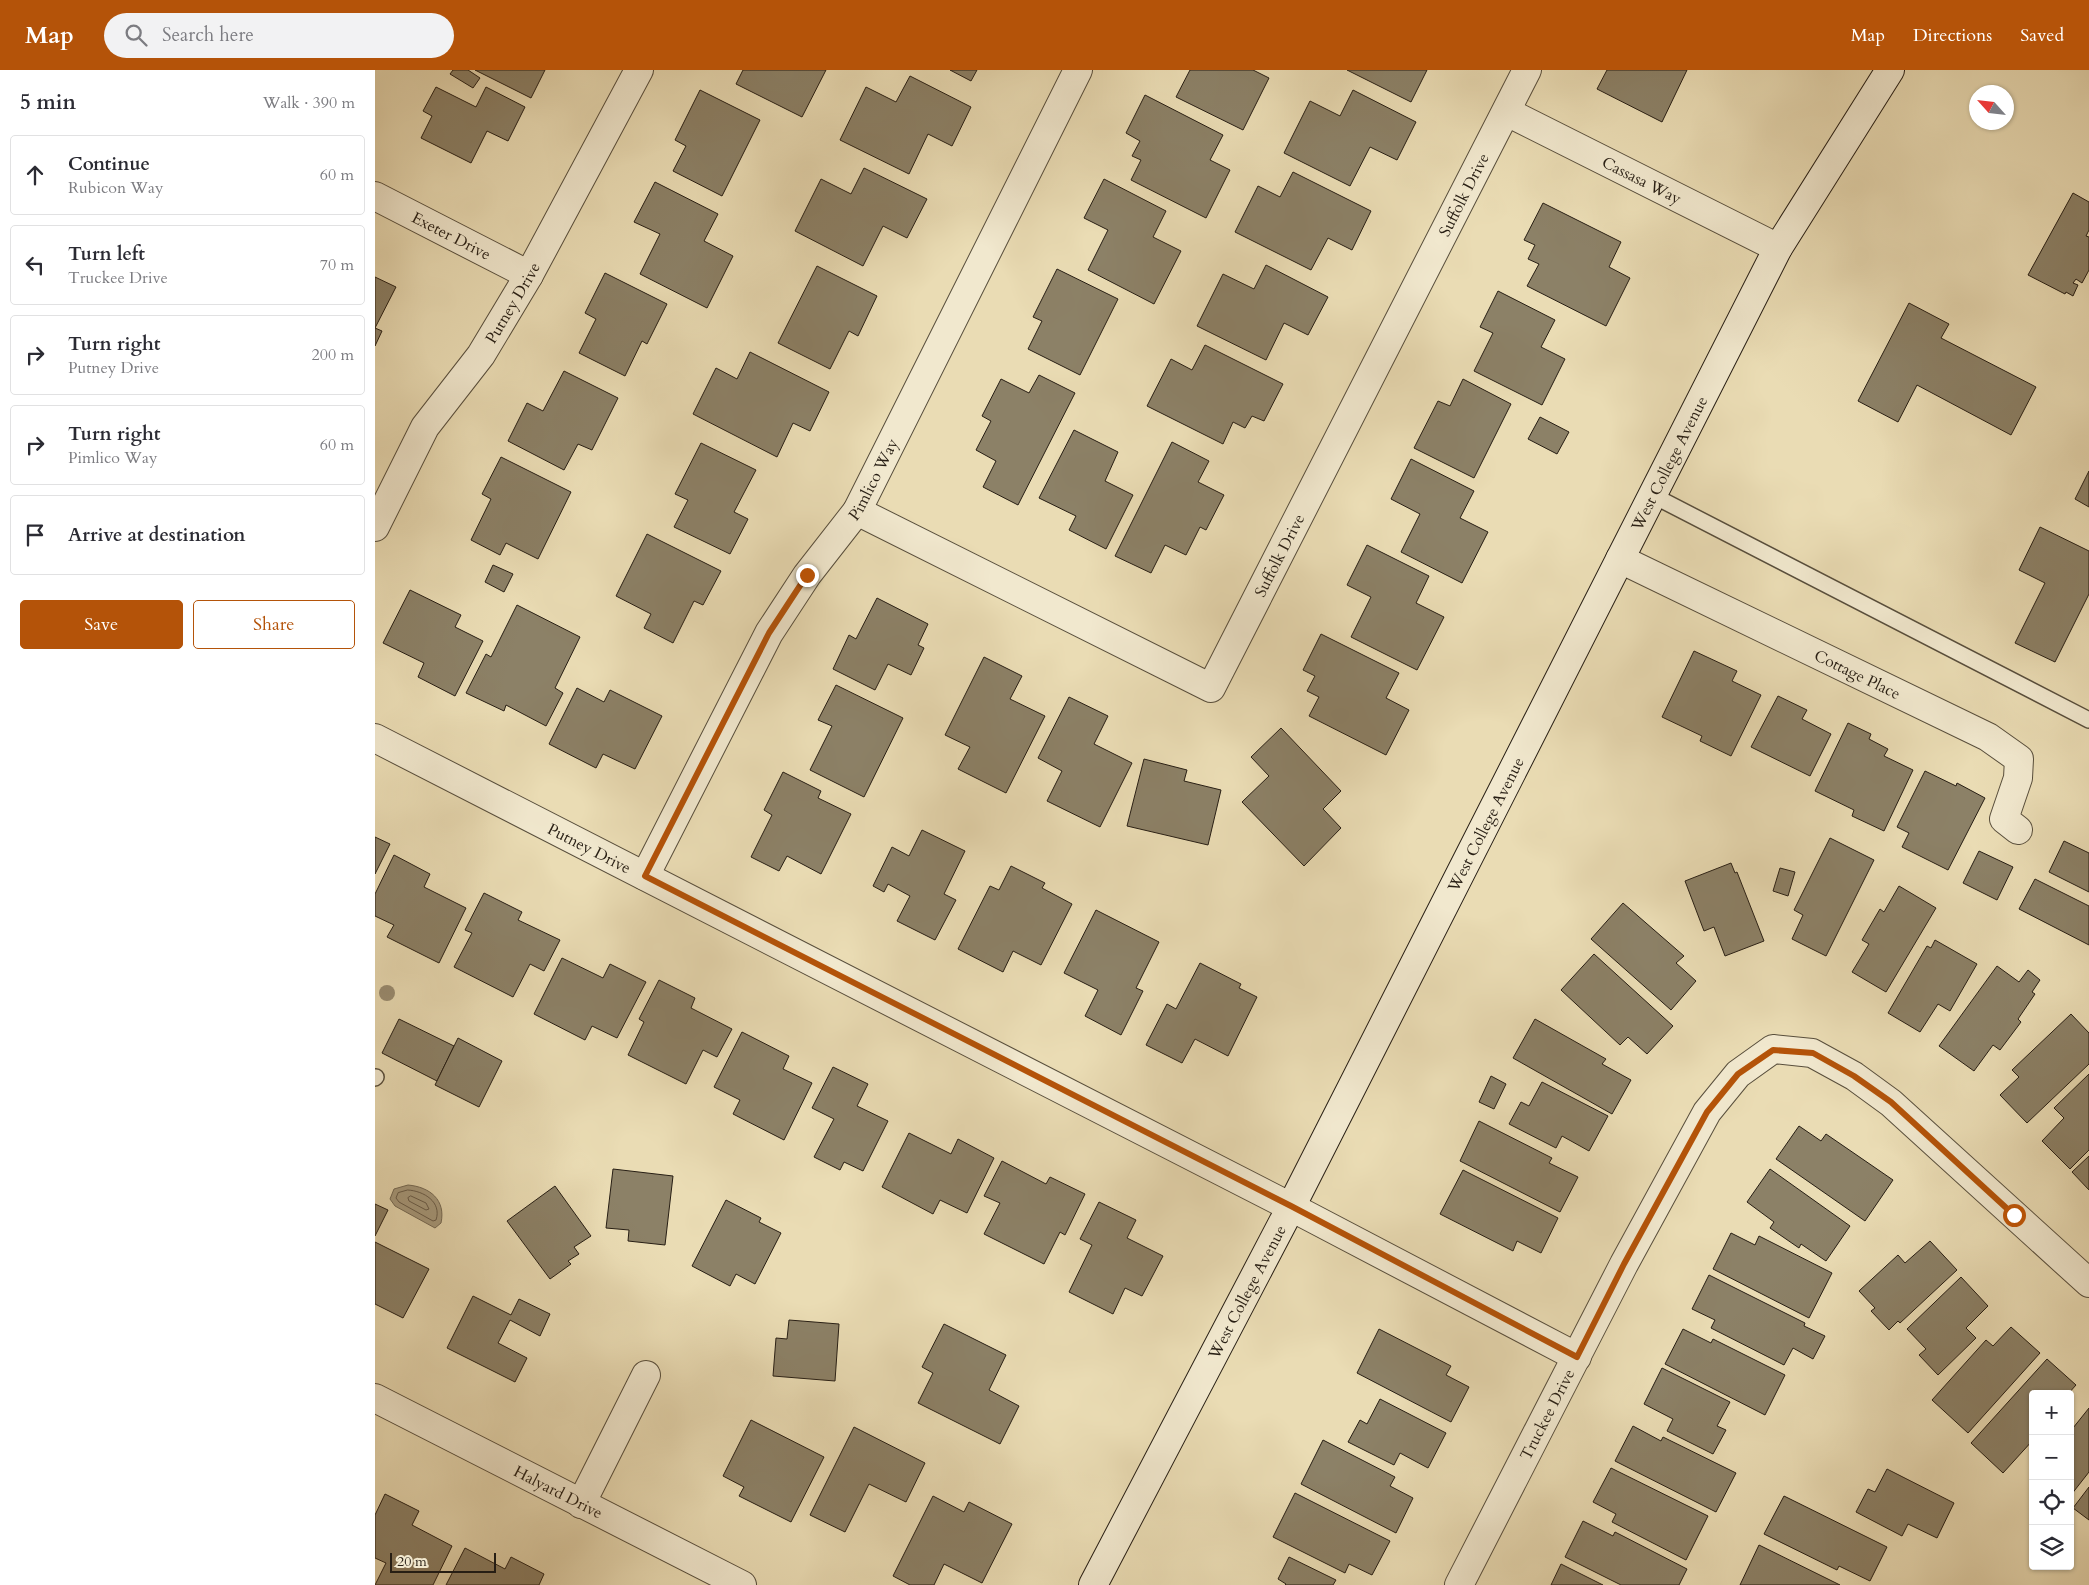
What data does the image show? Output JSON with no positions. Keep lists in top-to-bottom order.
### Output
{
  "streets": {
    "street": [
      "Cassasa Way",
      "Suffolk Drive",
      "Exeter Drive",
      "Putney Drive",
      "West College Avenue",
      "Pimlico Way",
      "Cottage Place",
      "Truckee Drive",
      "Halyard Drive"
    ]
  },
  "crossings": [
    ["Cassasa Way", "Suffolk Drive"],
    ["Cassasa Way", "West College Avenue"],
    ["Suffolk Drive", "Pimlico Way"],
    ["Exeter Drive", "Putney Drive"],
    ["Putney Drive", "West College Avenue"],
    ["Putney Drive", "Pimlico Way"],
    ["Putney Drive", "Truckee Drive"],
    ["West College Avenue", "Cottage Place"]
  ],
  "scale_bar": "20 m",
  "north": "top left",
  "page": {
    "header": "Map",
    "search": "Search here",
    "nav": ["Map", "Directions", "Saved"],
    "heading": ["5 min", "Walk · 390 m"],
    "list": [
      ["Continue", "Rubicon Way", "60 m"],
      ["Turn left", "Truckee Drive", "70 m"],
      ["Turn right", "Putney Drive", "200 m"],
      ["Turn right", "Pimlico Way", "60 m"],
      "Arrive at destination"
    ],
    "buttons": ["Save", "Share"],
    "map_buttons": ["+", "−"],
    "scale": "20 m"
  }
}
